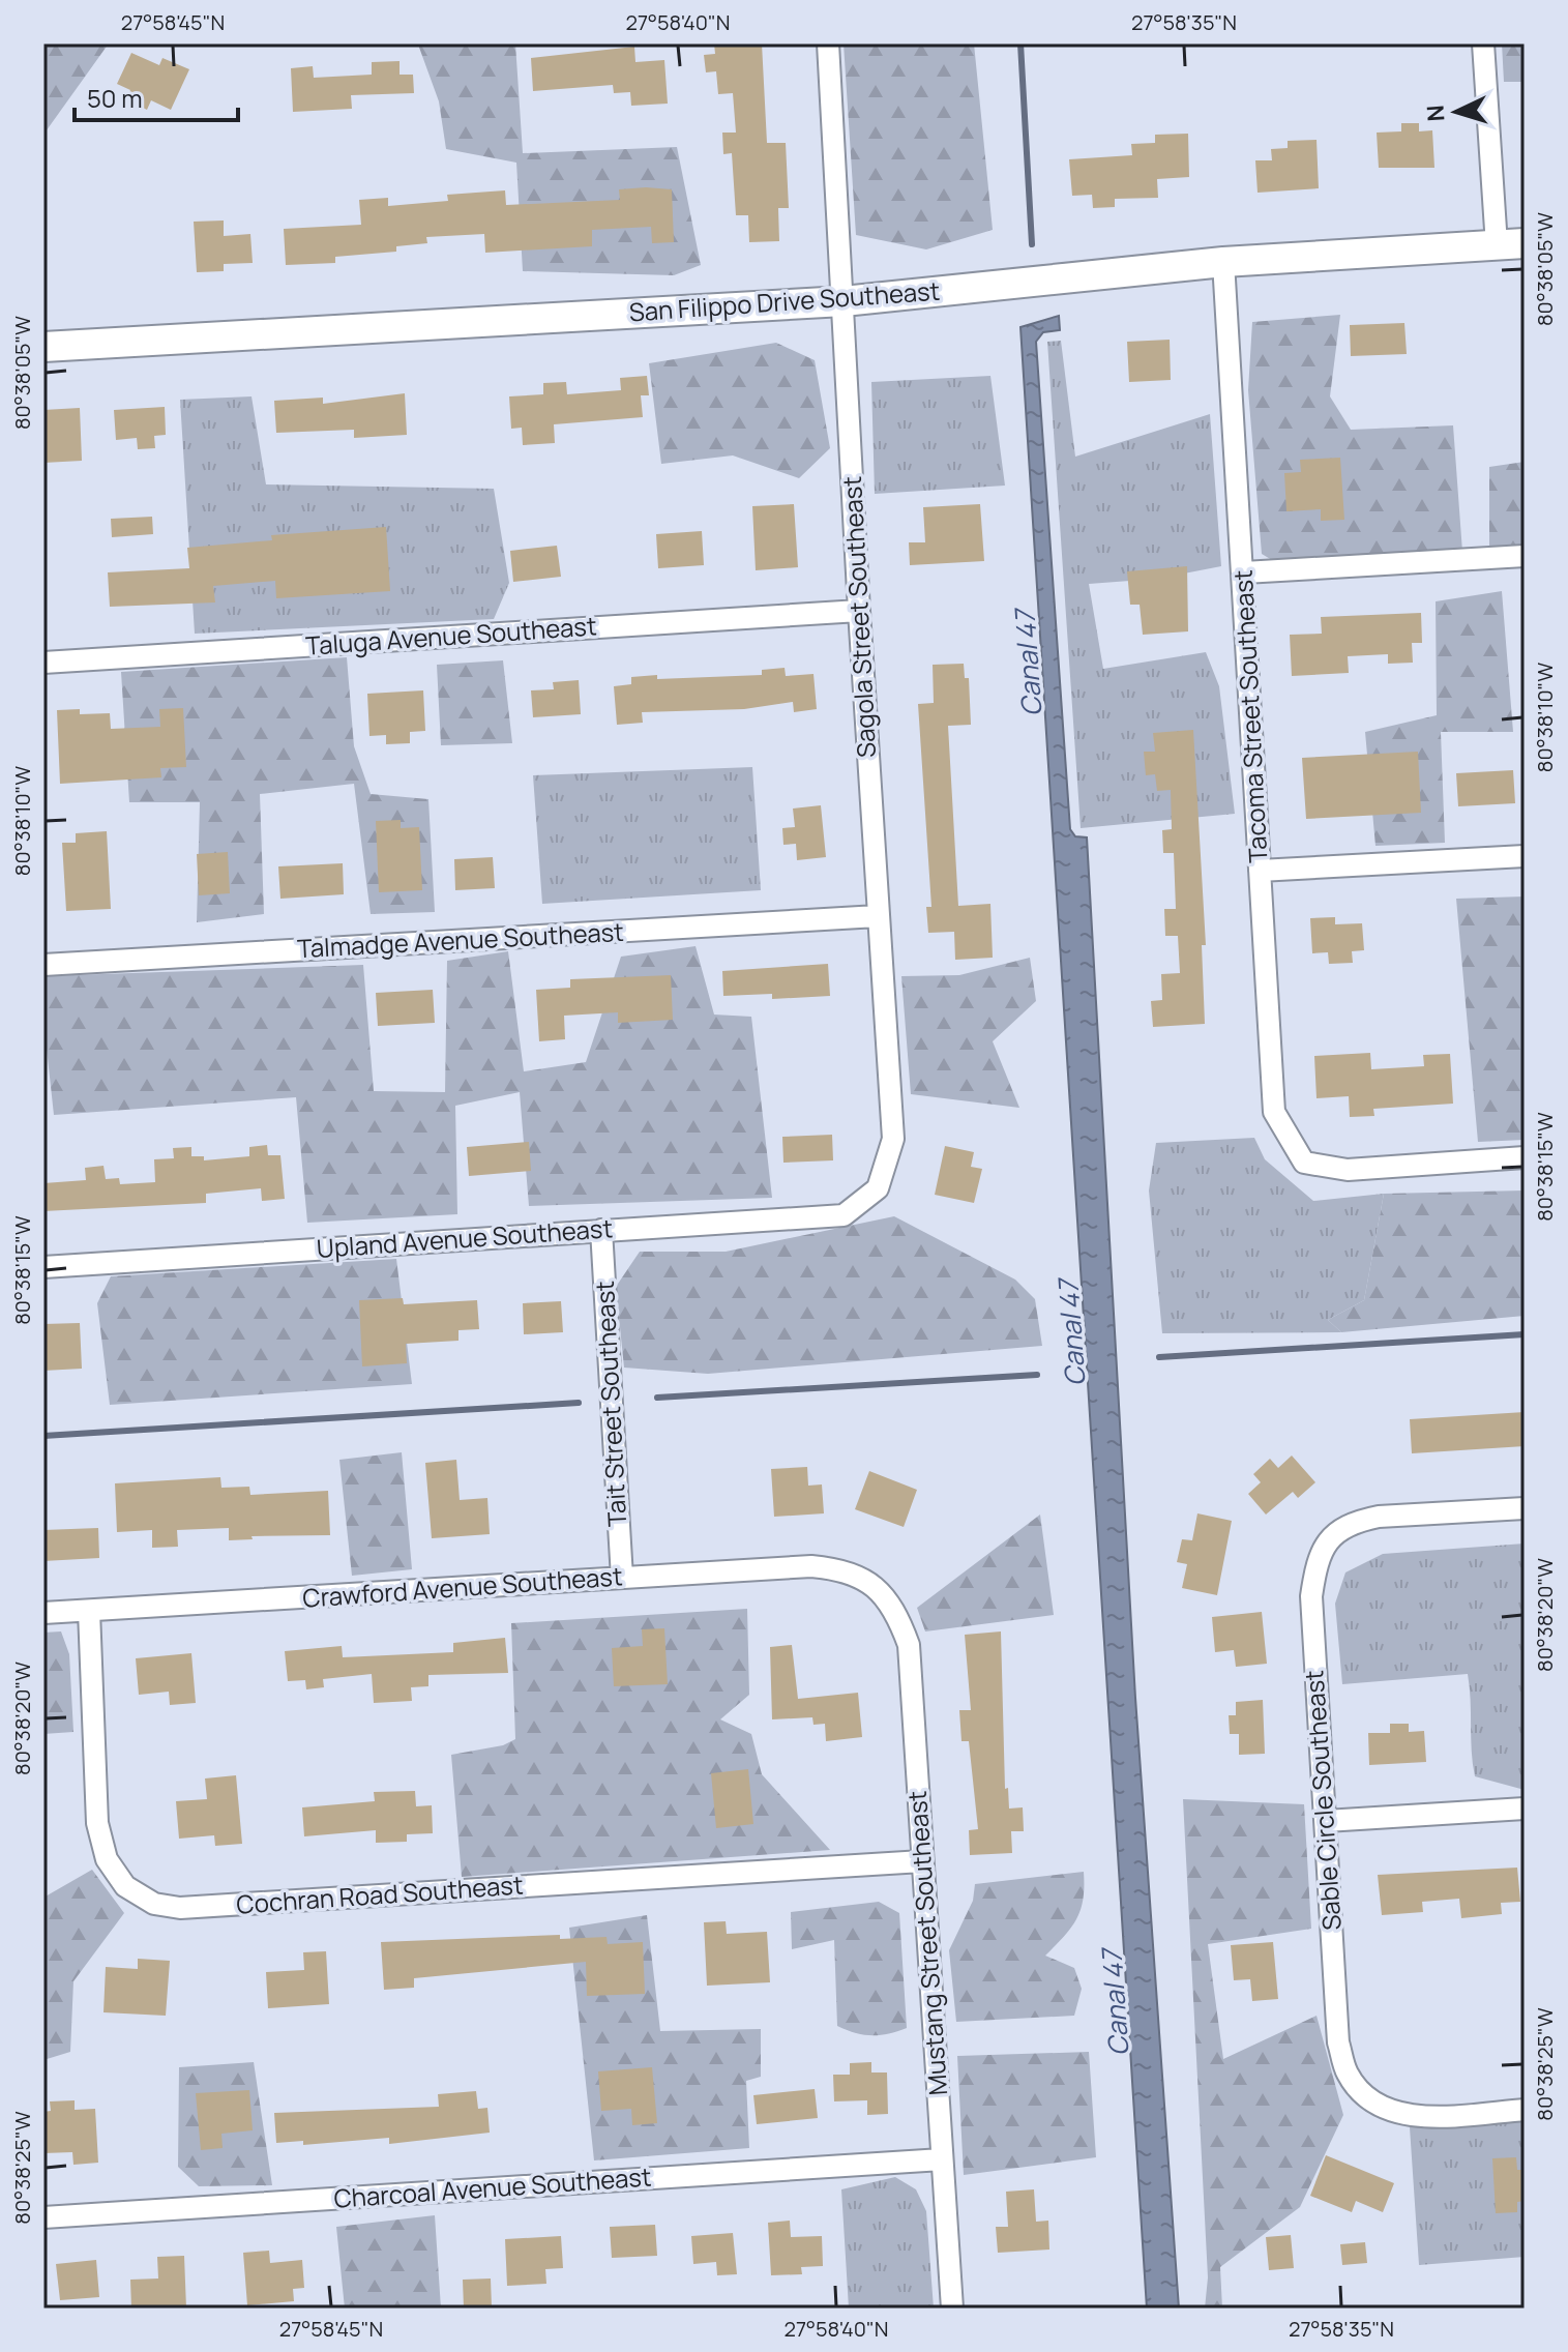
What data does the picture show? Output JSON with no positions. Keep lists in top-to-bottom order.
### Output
{
  "streets": {
    "street": [
      "San Filippo Drive Southeast",
      "Sagola Street Southeast",
      "Taluga Avenue Southeast",
      "Tacoma Street Southeast",
      "Talmadge Avenue Southeast",
      "Upland Avenue Southeast",
      "Tait Street Southeast",
      "Crawford Avenue Southeast",
      "Sable Circle Southeast",
      "Cochran Road Southeast",
      "Mustang Street Southeast",
      "Charcoal Avenue Southeast"
    ]
  },
  "crossings": [
    ["San Filippo Drive Southeast", "Sagola Street Southeast"],
    ["San Filippo Drive Southeast", "Tacoma Street Southeast"],
    ["Sagola Street Southeast", "Taluga Avenue Southeast"],
    ["Sagola Street Southeast", "Talmadge Avenue Southeast"],
    ["Sagola Street Southeast", "Upland Avenue Southeast"],
    ["Upland Avenue Southeast", "Tait Street Southeast"],
    ["Tait Street Southeast", "Crawford Avenue Southeast"],
    ["Crawford Avenue Southeast", "Cochran Road Southeast"],
    ["Crawford Avenue Southeast", "Mustang Street Southeast"],
    ["Cochran Road Southeast", "Mustang Street Southeast"],
    ["Mustang Street Southeast", "Charcoal Avenue Southeast"]
  ],
  "water": ["Canal 47"],
  "scale_bar": "50 m",
  "north": "left",
  "coordinates": [
    "27°58'45\"N",
    "27°58'40\"N",
    "27°58'35\"N",
    "80°38'05\"W",
    "80°38'10\"W",
    "80°38'15\"W",
    "80°38'20\"W",
    "80°38'25\"W"
  ]
}
